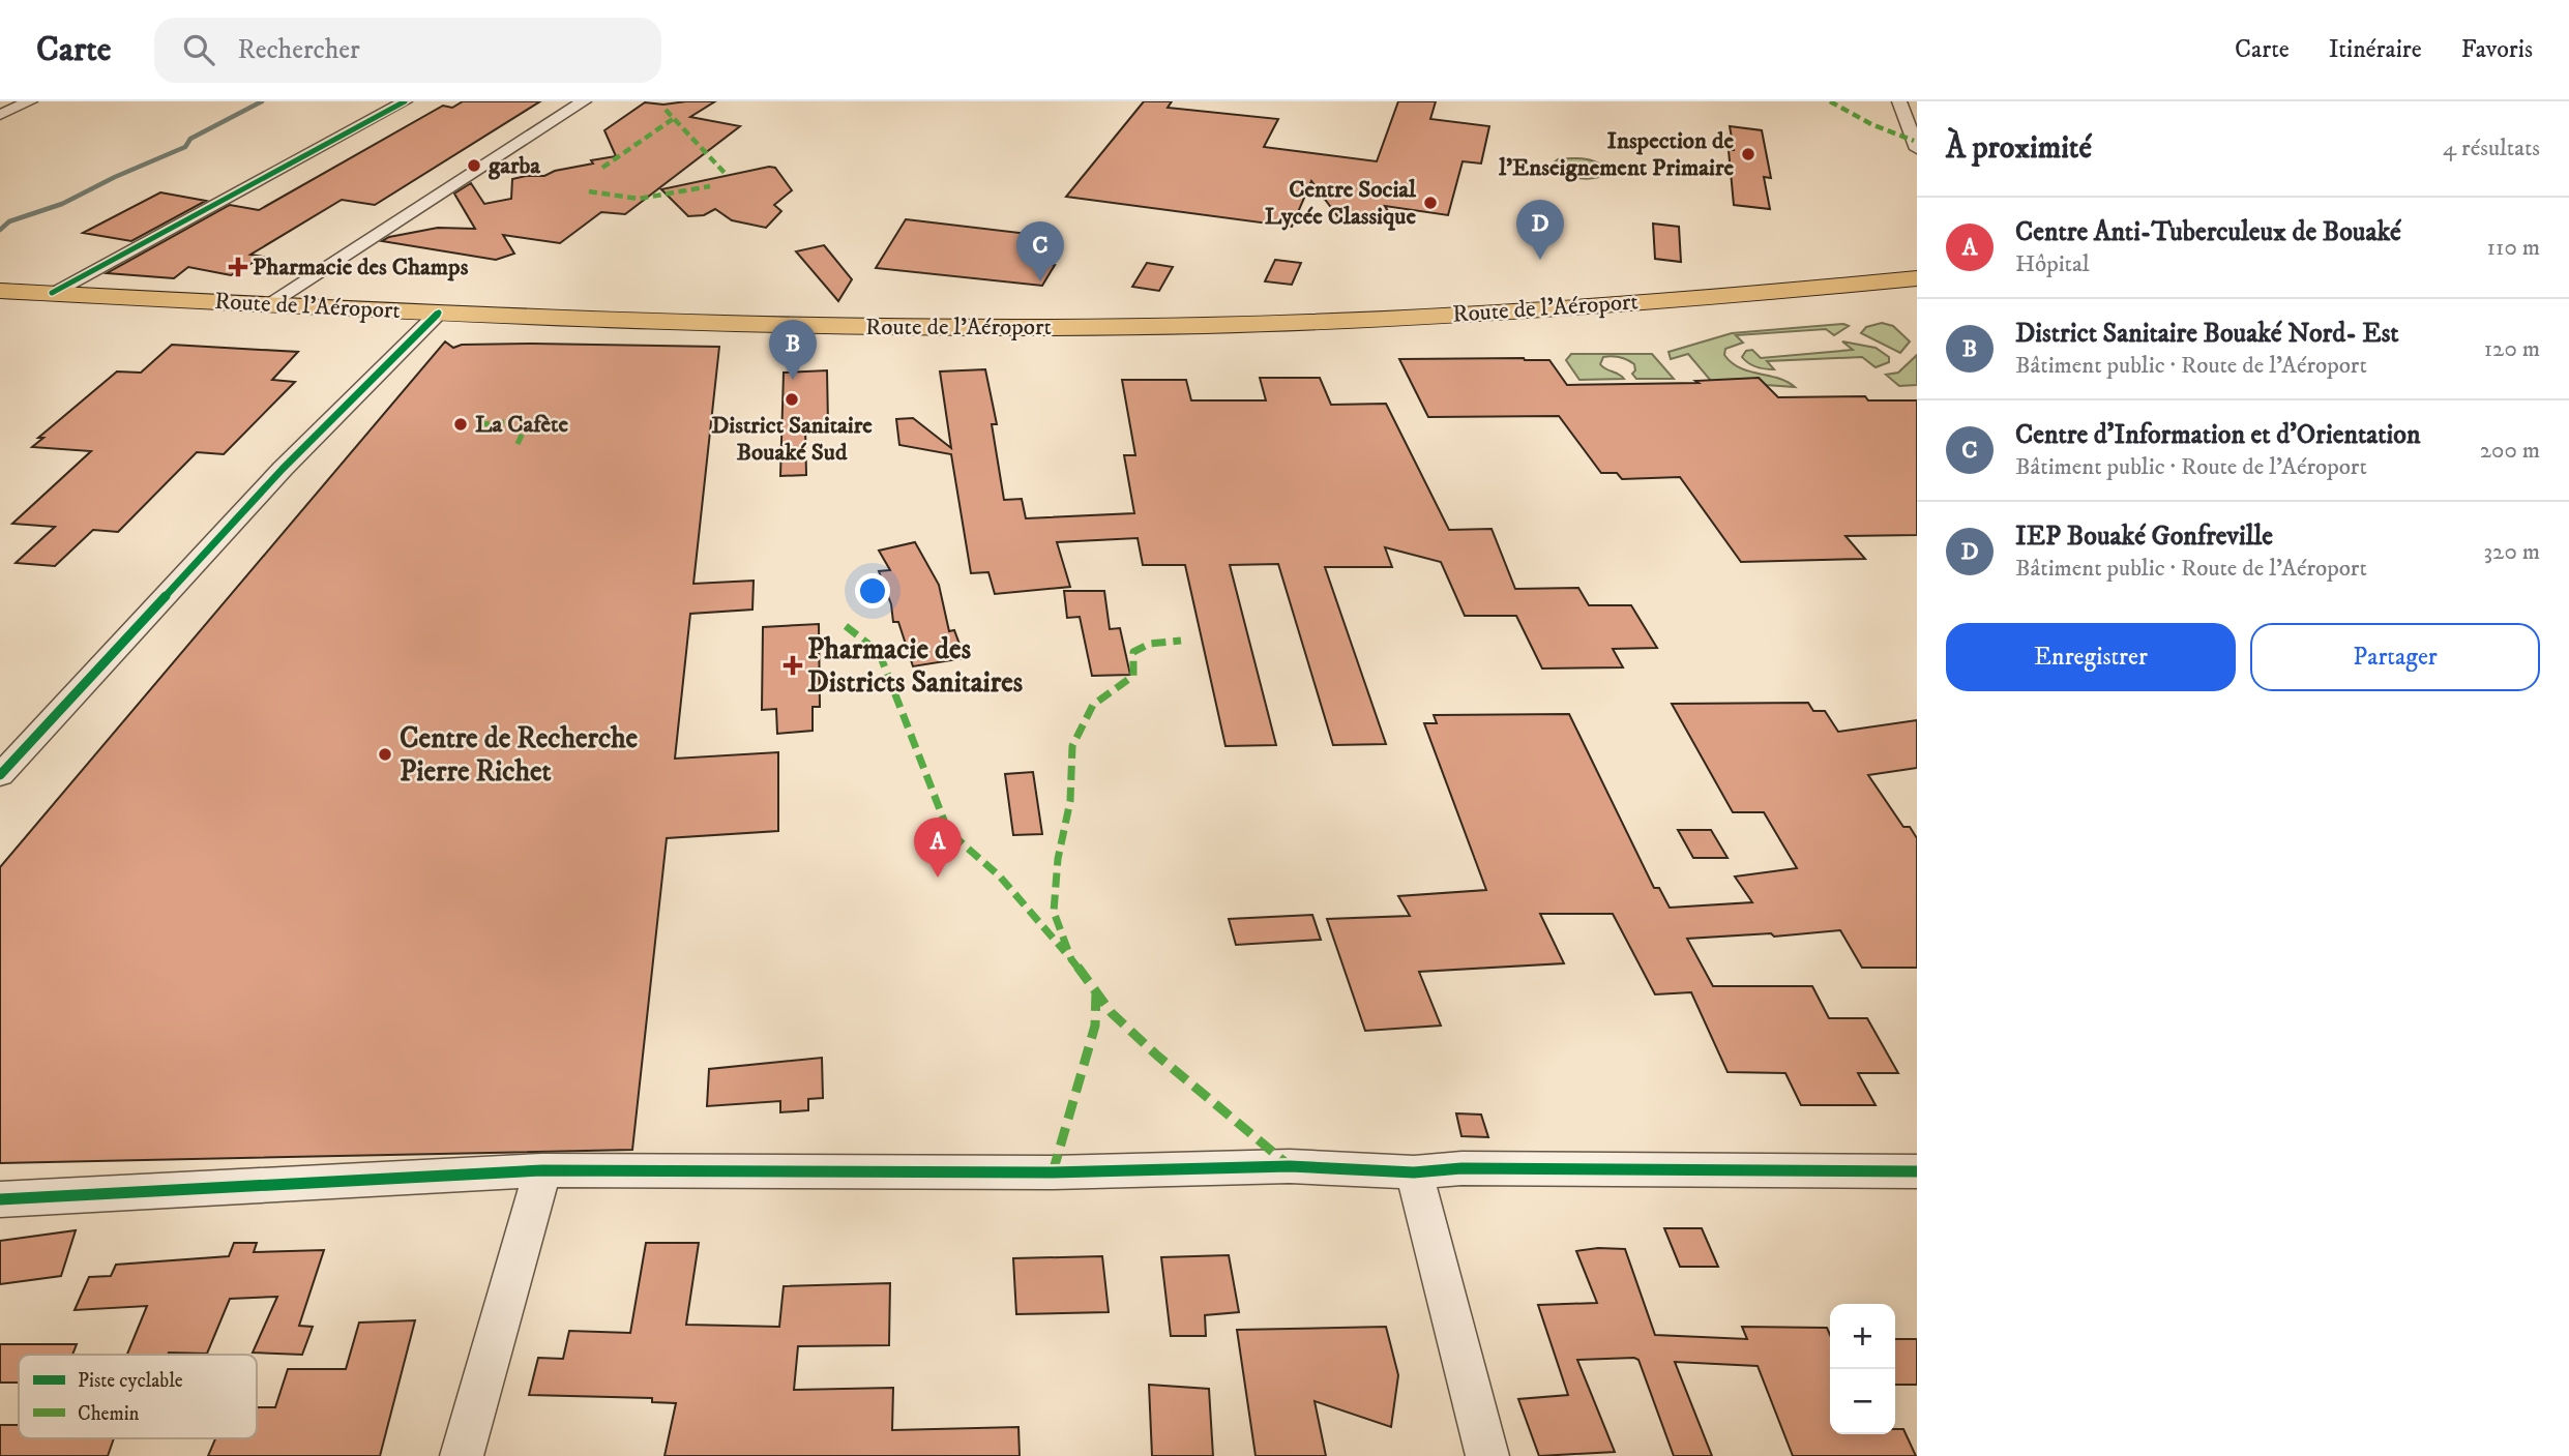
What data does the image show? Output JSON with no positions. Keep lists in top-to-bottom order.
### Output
{
  "streets": {
    "main road": ["Route de l'Aéroport"]
  },
  "places": {
    "other": [
      "Inspection de l'Enseignement Primaire",
      "garba",
      "Centre Social Lycée Classique",
      "District Sanitaire Bouaké Sud",
      "La Cafète",
      "Centre de Recherche Pierre Richet"
    ],
    "health": ["Pharmacie des Champs", "Pharmacie des Districts Sanitaires"]
  },
  "legend": ["Piste cyclable", "Chemin"],
  "page": {
    "header": "Carte",
    "search": "Rechercher",
    "nav": ["Carte", "Itinéraire", "Favoris"],
    "heading": ["À proximité", "4 résultats"],
    "list": [
      {
        "mark": "A",
        "name": "Centre Anti-Tuberculeux de Bouaké",
        "note": "Hôpital",
        "value": "110 m"
      },
      {
        "mark": "B",
        "name": "District Sanitaire Bouaké Nord- Est",
        "note": "Bâtiment public · Route de l'Aéroport",
        "value": "120 m"
      },
      {
        "mark": "C",
        "name": "Centre d'Information et d'Orientation",
        "note": "Bâtiment public · Route de l'Aéroport",
        "value": "200 m"
      },
      {
        "mark": "D",
        "name": "IEP Bouaké Gonfreville",
        "note": "Bâtiment public · Route de l'Aéroport",
        "value": "320 m"
      }
    ],
    "pins": [
      "D",
      "C",
      "B",
      "A"
    ],
    "buttons": ["Enregistrer", "Partager"],
    "map_buttons": ["+", "−"]
  }
}
